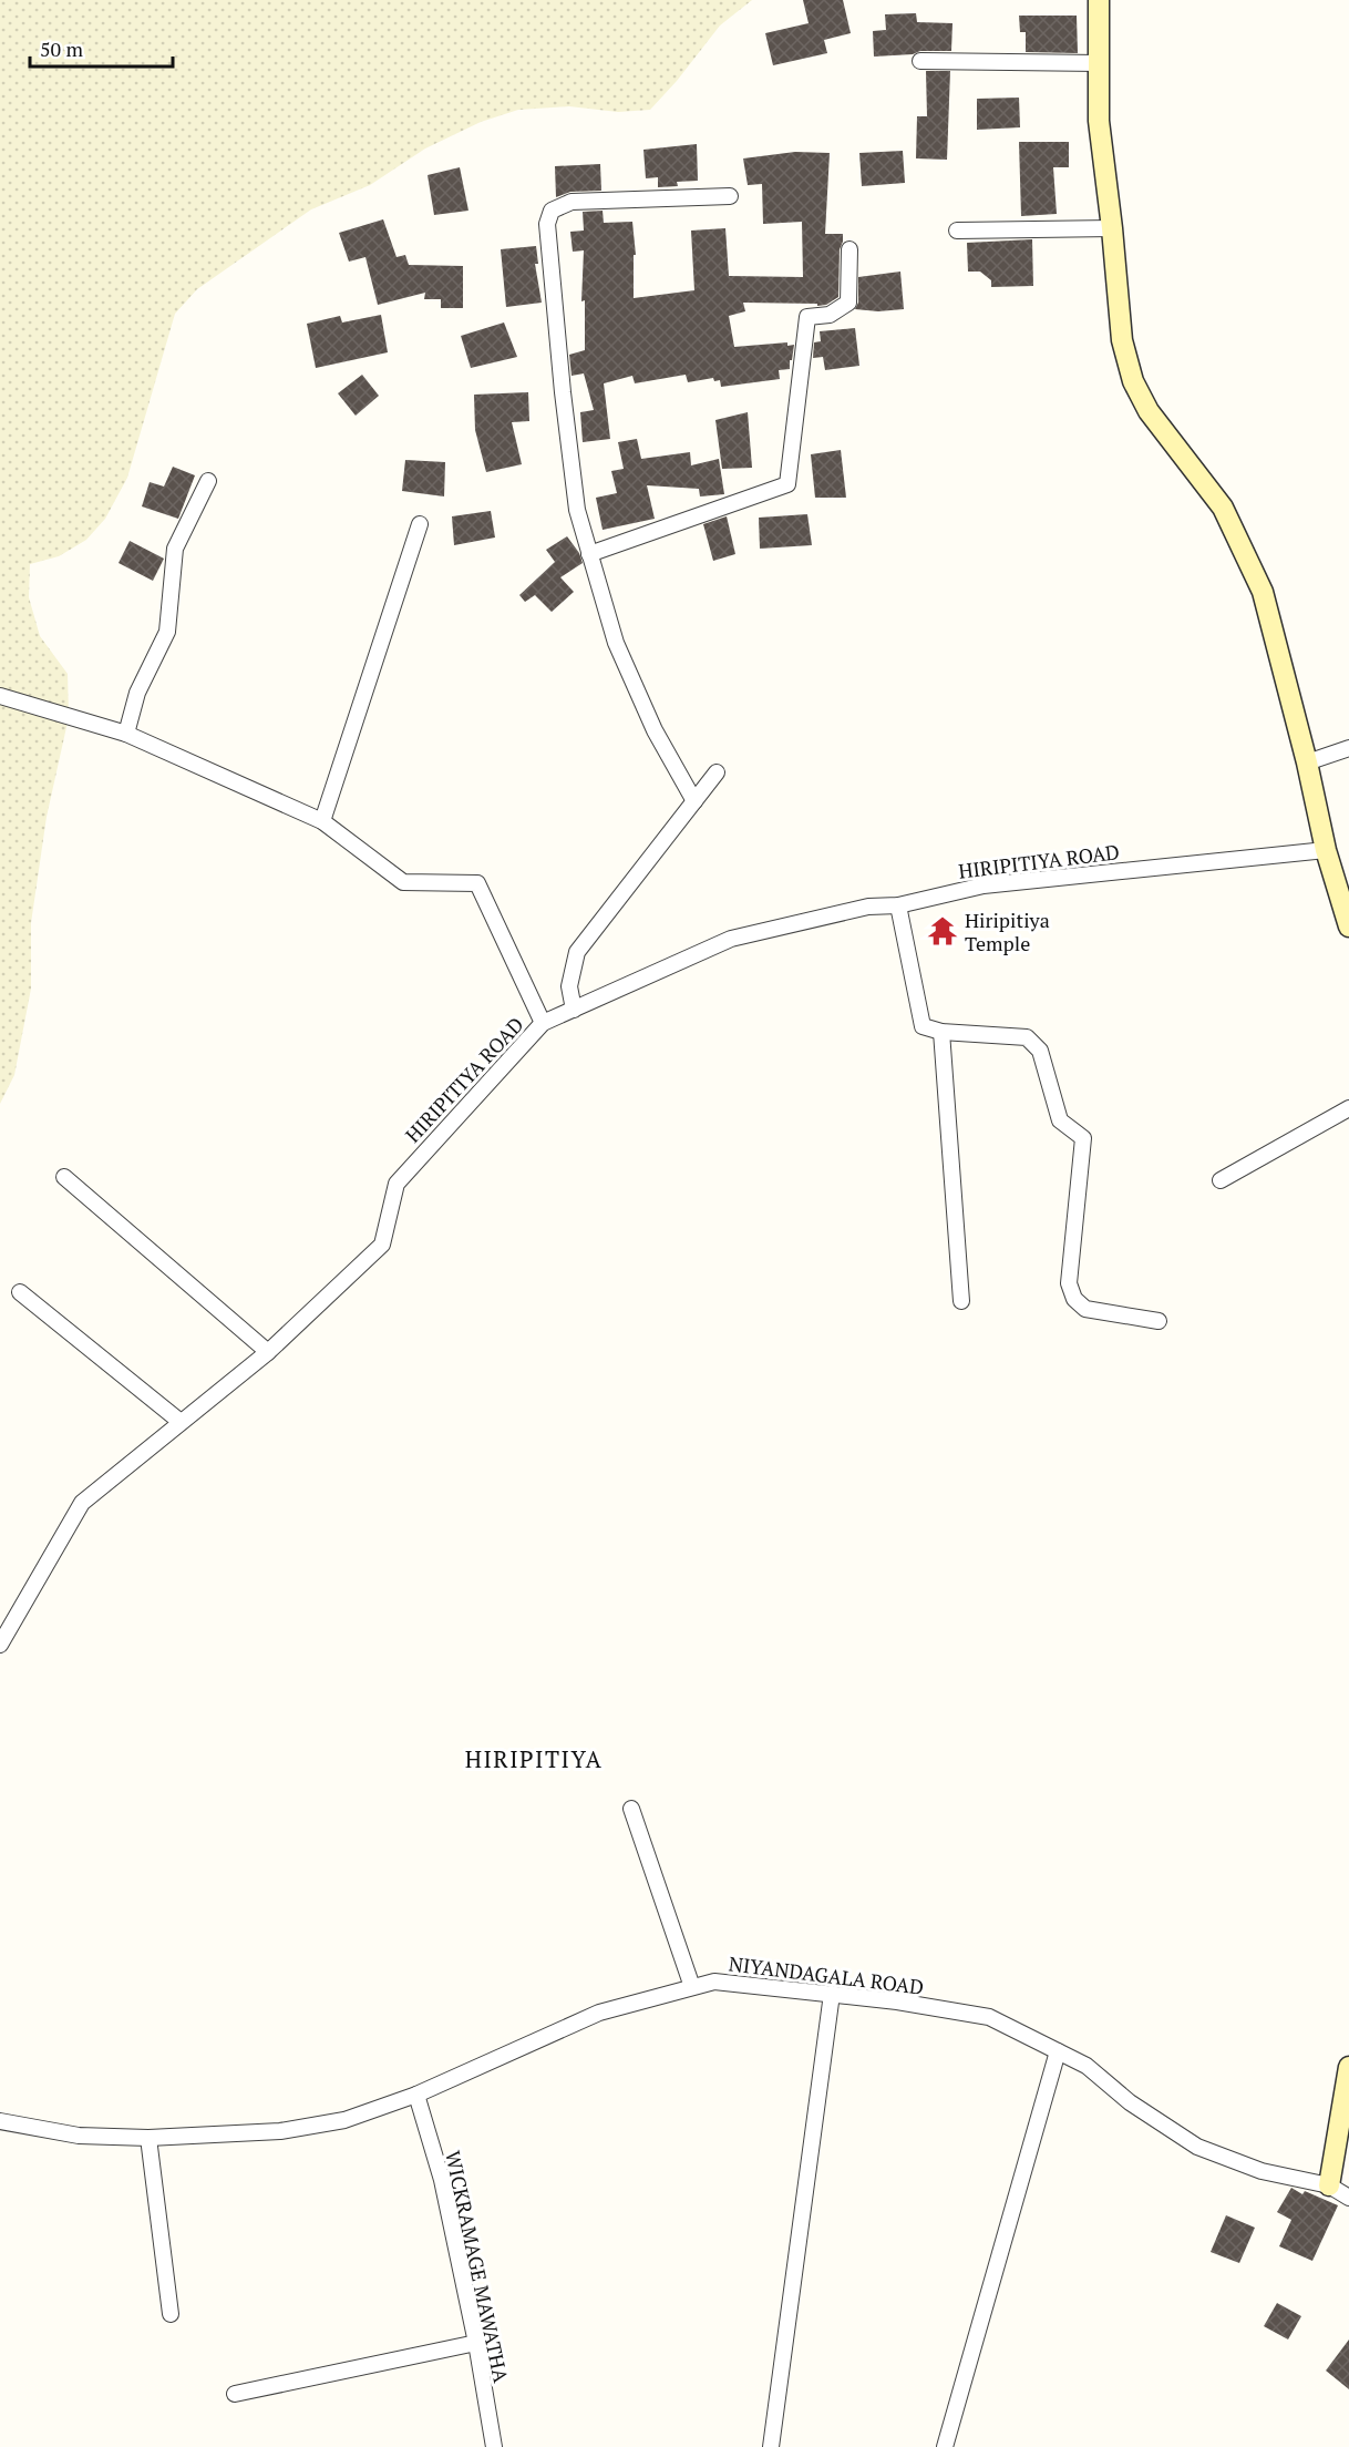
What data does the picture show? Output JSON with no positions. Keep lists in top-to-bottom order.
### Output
{
  "streets": {
    "street": ["HIRIPITIYA ROAD", "NIYANDAGALA ROAD", "WICKRAMAGE MAWATHA"]
  },
  "crossings": [
    ["NIYANDAGALA ROAD", "WICKRAMAGE MAWATHA"]
  ],
  "districts": ["HIRIPITIYA"],
  "places": {
    "temple": ["Hiripitiya Temple"]
  },
  "scale_bar": "50 m"
}
